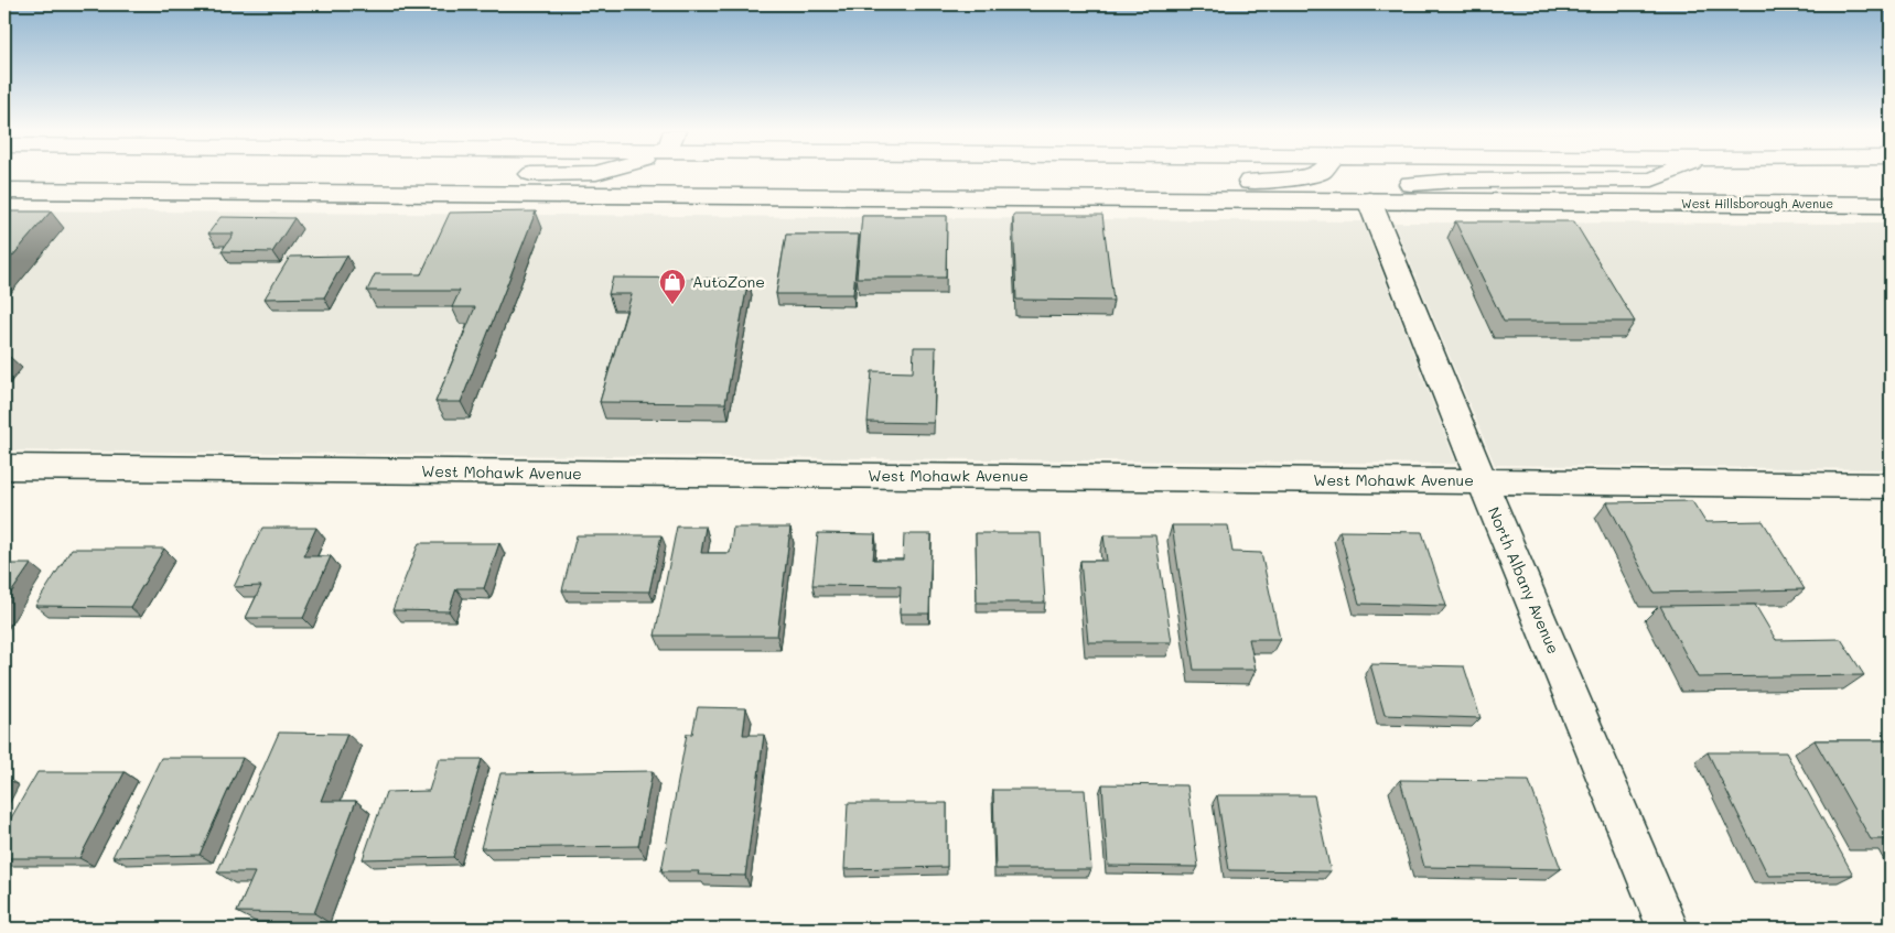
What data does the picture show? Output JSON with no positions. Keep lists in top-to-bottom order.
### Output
{
  "streets": {
    "main road": ["West Hillsborough Avenue", "West Mohawk Avenue", "North Albany Avenue"]
  },
  "crossings": [
    ["West Hillsborough Avenue", "North Albany Avenue"],
    ["West Mohawk Avenue", "North Albany Avenue"]
  ],
  "places": {
    "shop": ["AutoZone"]
  }
}
